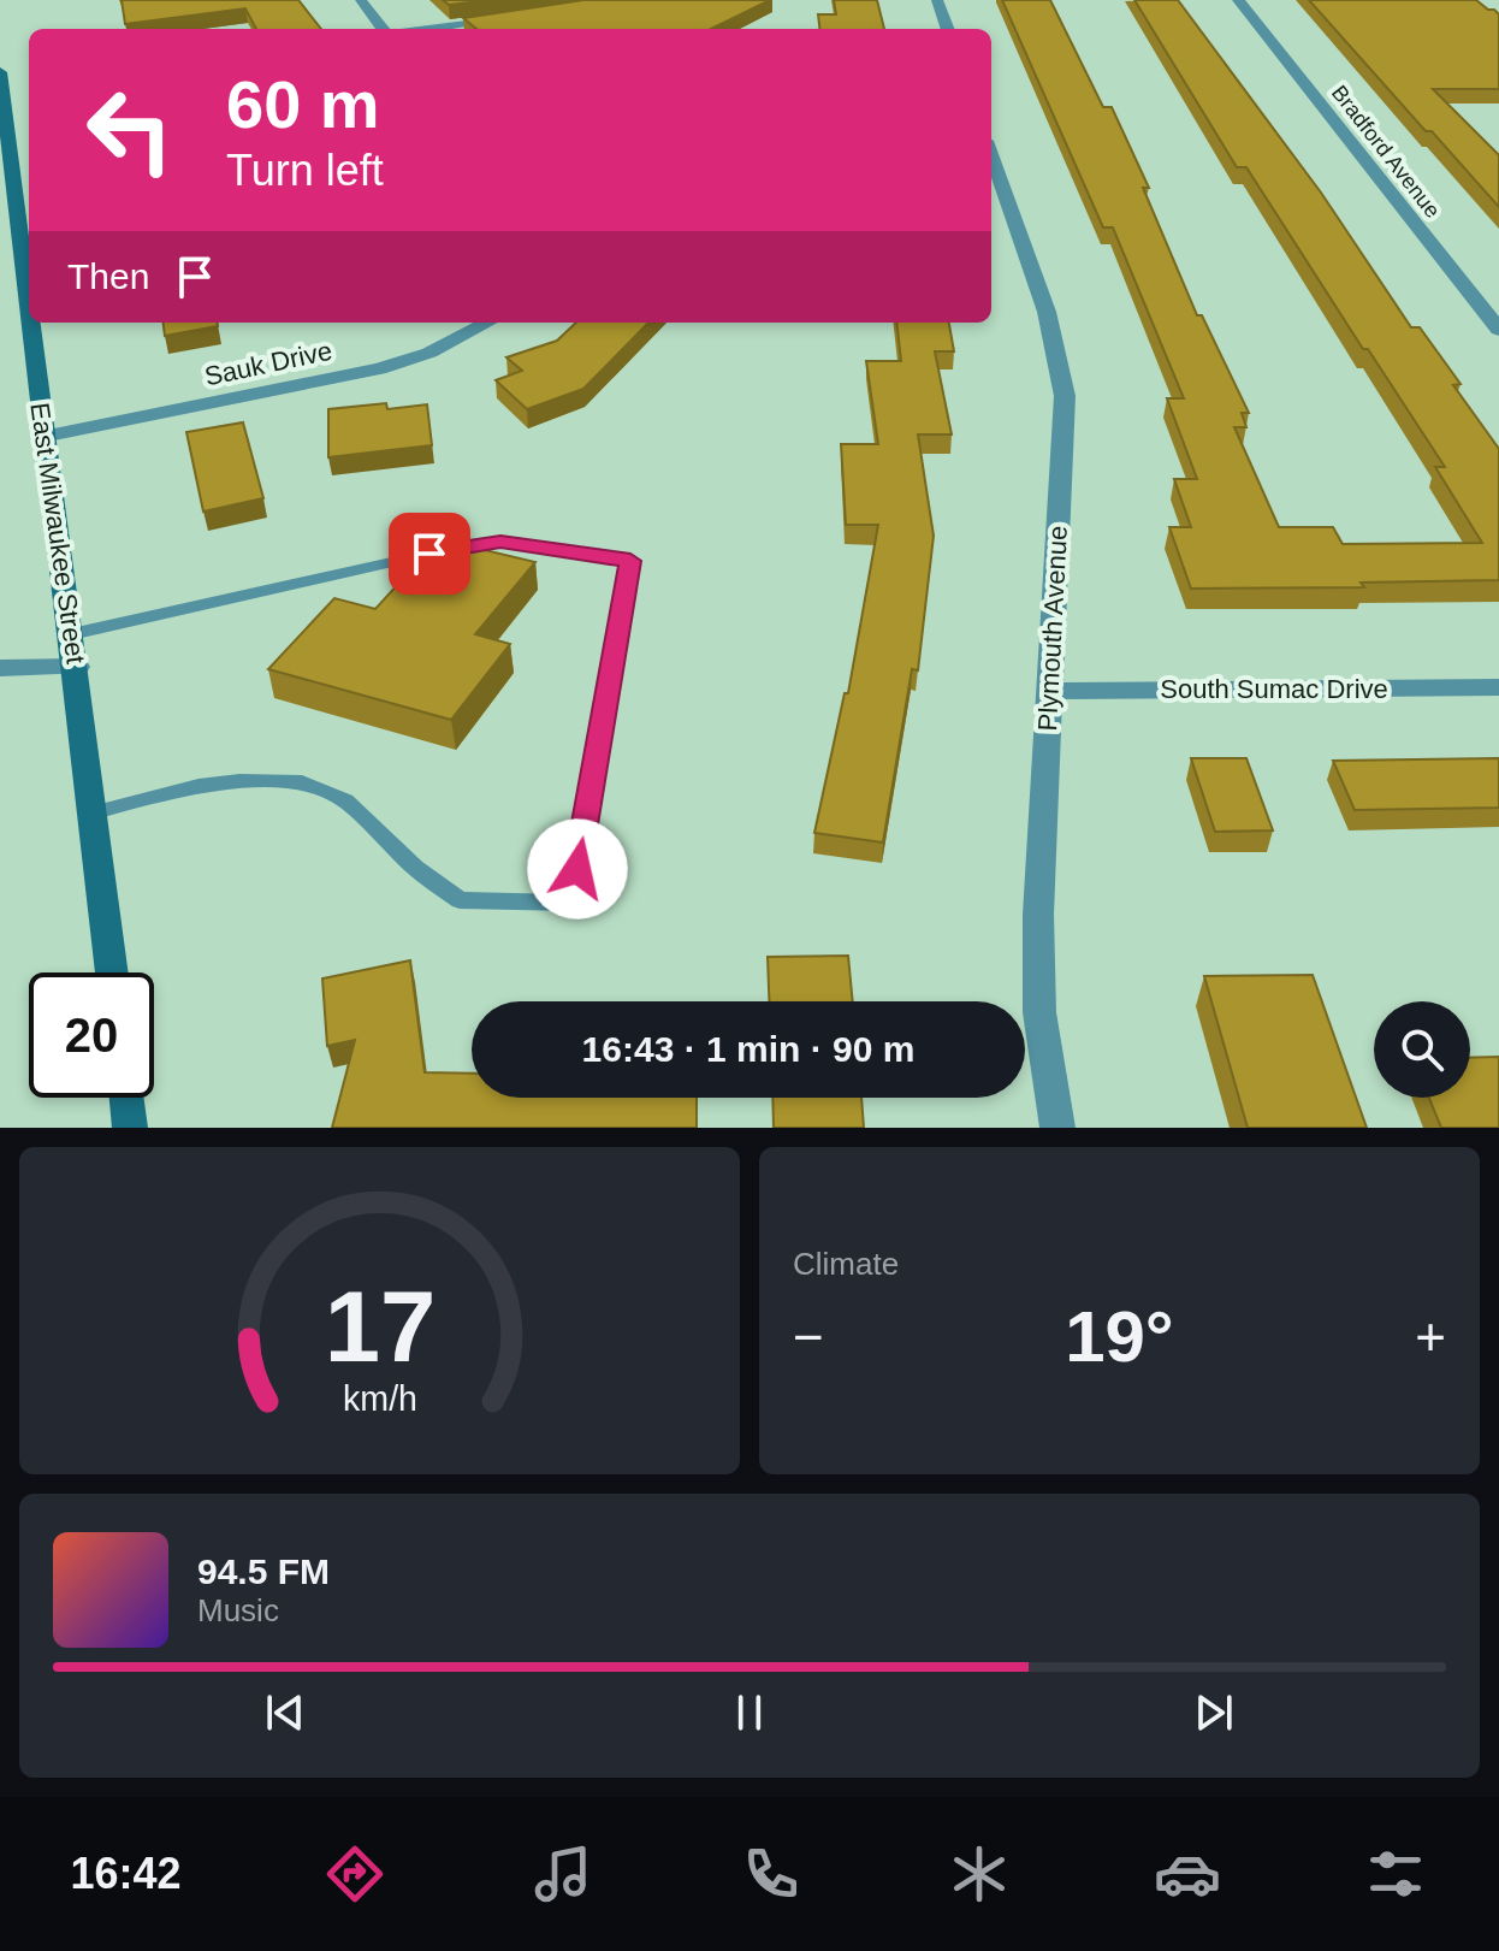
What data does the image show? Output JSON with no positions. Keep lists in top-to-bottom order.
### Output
{
  "streets": {
    "main road": ["East Milwaukee Street"],
    "street": [
      "Bradford Avenue",
      "Sauk Drive",
      "Plymouth Avenue",
      "South Sumac Drive"
    ]
  },
  "crossings": [
    ["Sauk Drive", "East Milwaukee Street"],
    ["Plymouth Avenue", "South Sumac Drive"]
  ],
  "page": {
    "turn": ["60 m", "Turn left"],
    "then": "Then",
    "limit": "20",
    "trip": "16:43 · 1 min · 90 m",
    "tile": "Climate",
    "heat": ["−", "19°", "+"],
    "song": ["94.5 FM", "Music"],
    "tabs": "16:42",
    "gauge": ["17", "km/h"]
  }
}
